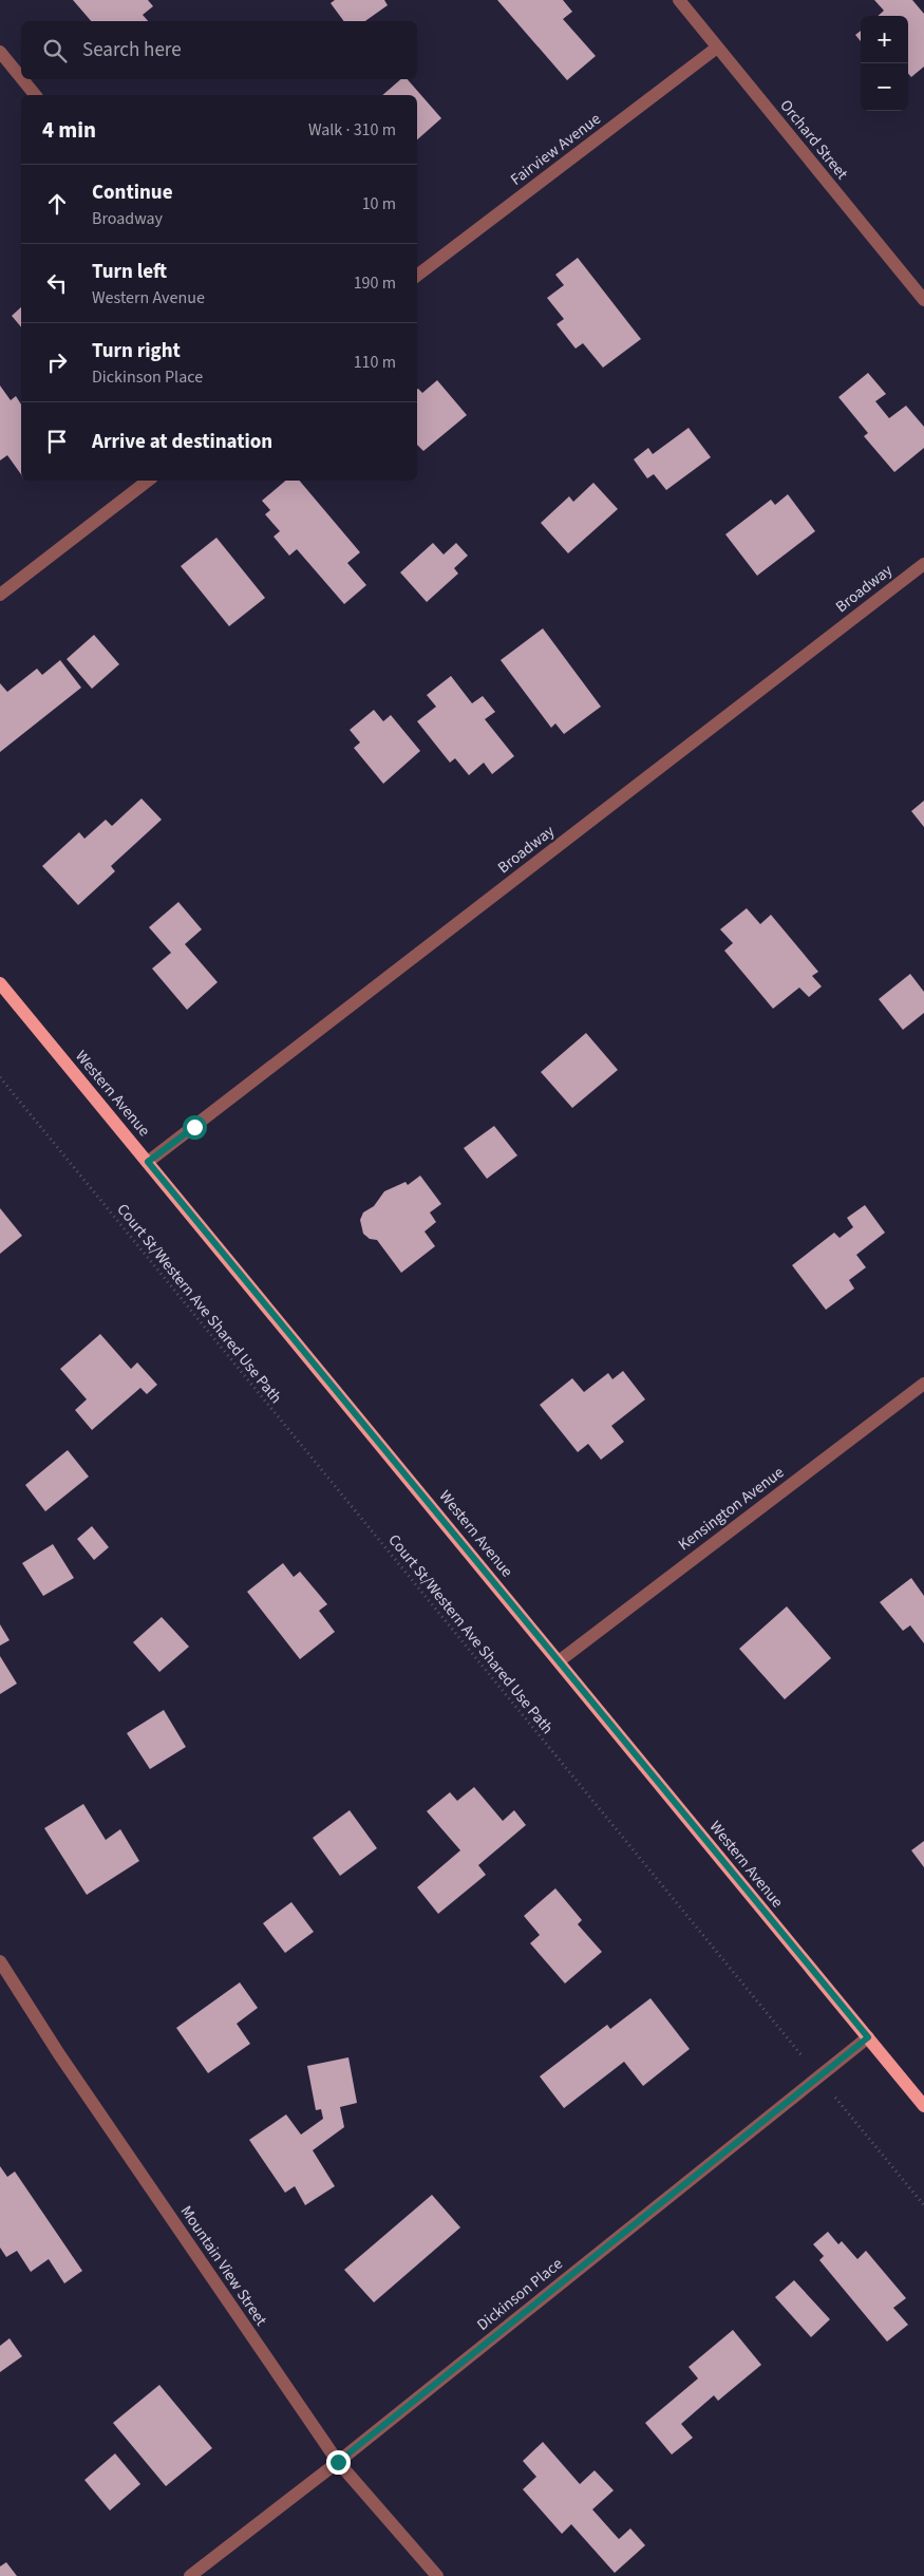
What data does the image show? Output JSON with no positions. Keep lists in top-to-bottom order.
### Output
{
  "streets": {
    "main road": ["Western Avenue"],
    "street": [
      "Orchard Street",
      "Fairview Avenue",
      "Broadway",
      "Kensington Avenue",
      "Mountain View Street",
      "Dickinson Place"
    ],
    "path": ["Court St/Western Ave Shared Use Path"]
  },
  "crossings": [
    ["Orchard Street", "Fairview Avenue"],
    ["Broadway", "Western Avenue"],
    ["Western Avenue", "Kensington Avenue"],
    ["Western Avenue", "Dickinson Place"],
    ["Court St/Western Ave Shared Use Path", "Dickinson Place"],
    ["Mountain View Street", "Dickinson Place"]
  ],
  "page": {
    "map_buttons": ["+", "−"],
    "search": "Search here",
    "heading": ["4 min", "Walk · 310 m"],
    "list": [
      ["Continue", "Broadway", "10 m"],
      ["Turn left", "Western Avenue", "190 m"],
      ["Turn right", "Dickinson Place", "110 m"],
      "Arrive at destination"
    ]
  }
}
